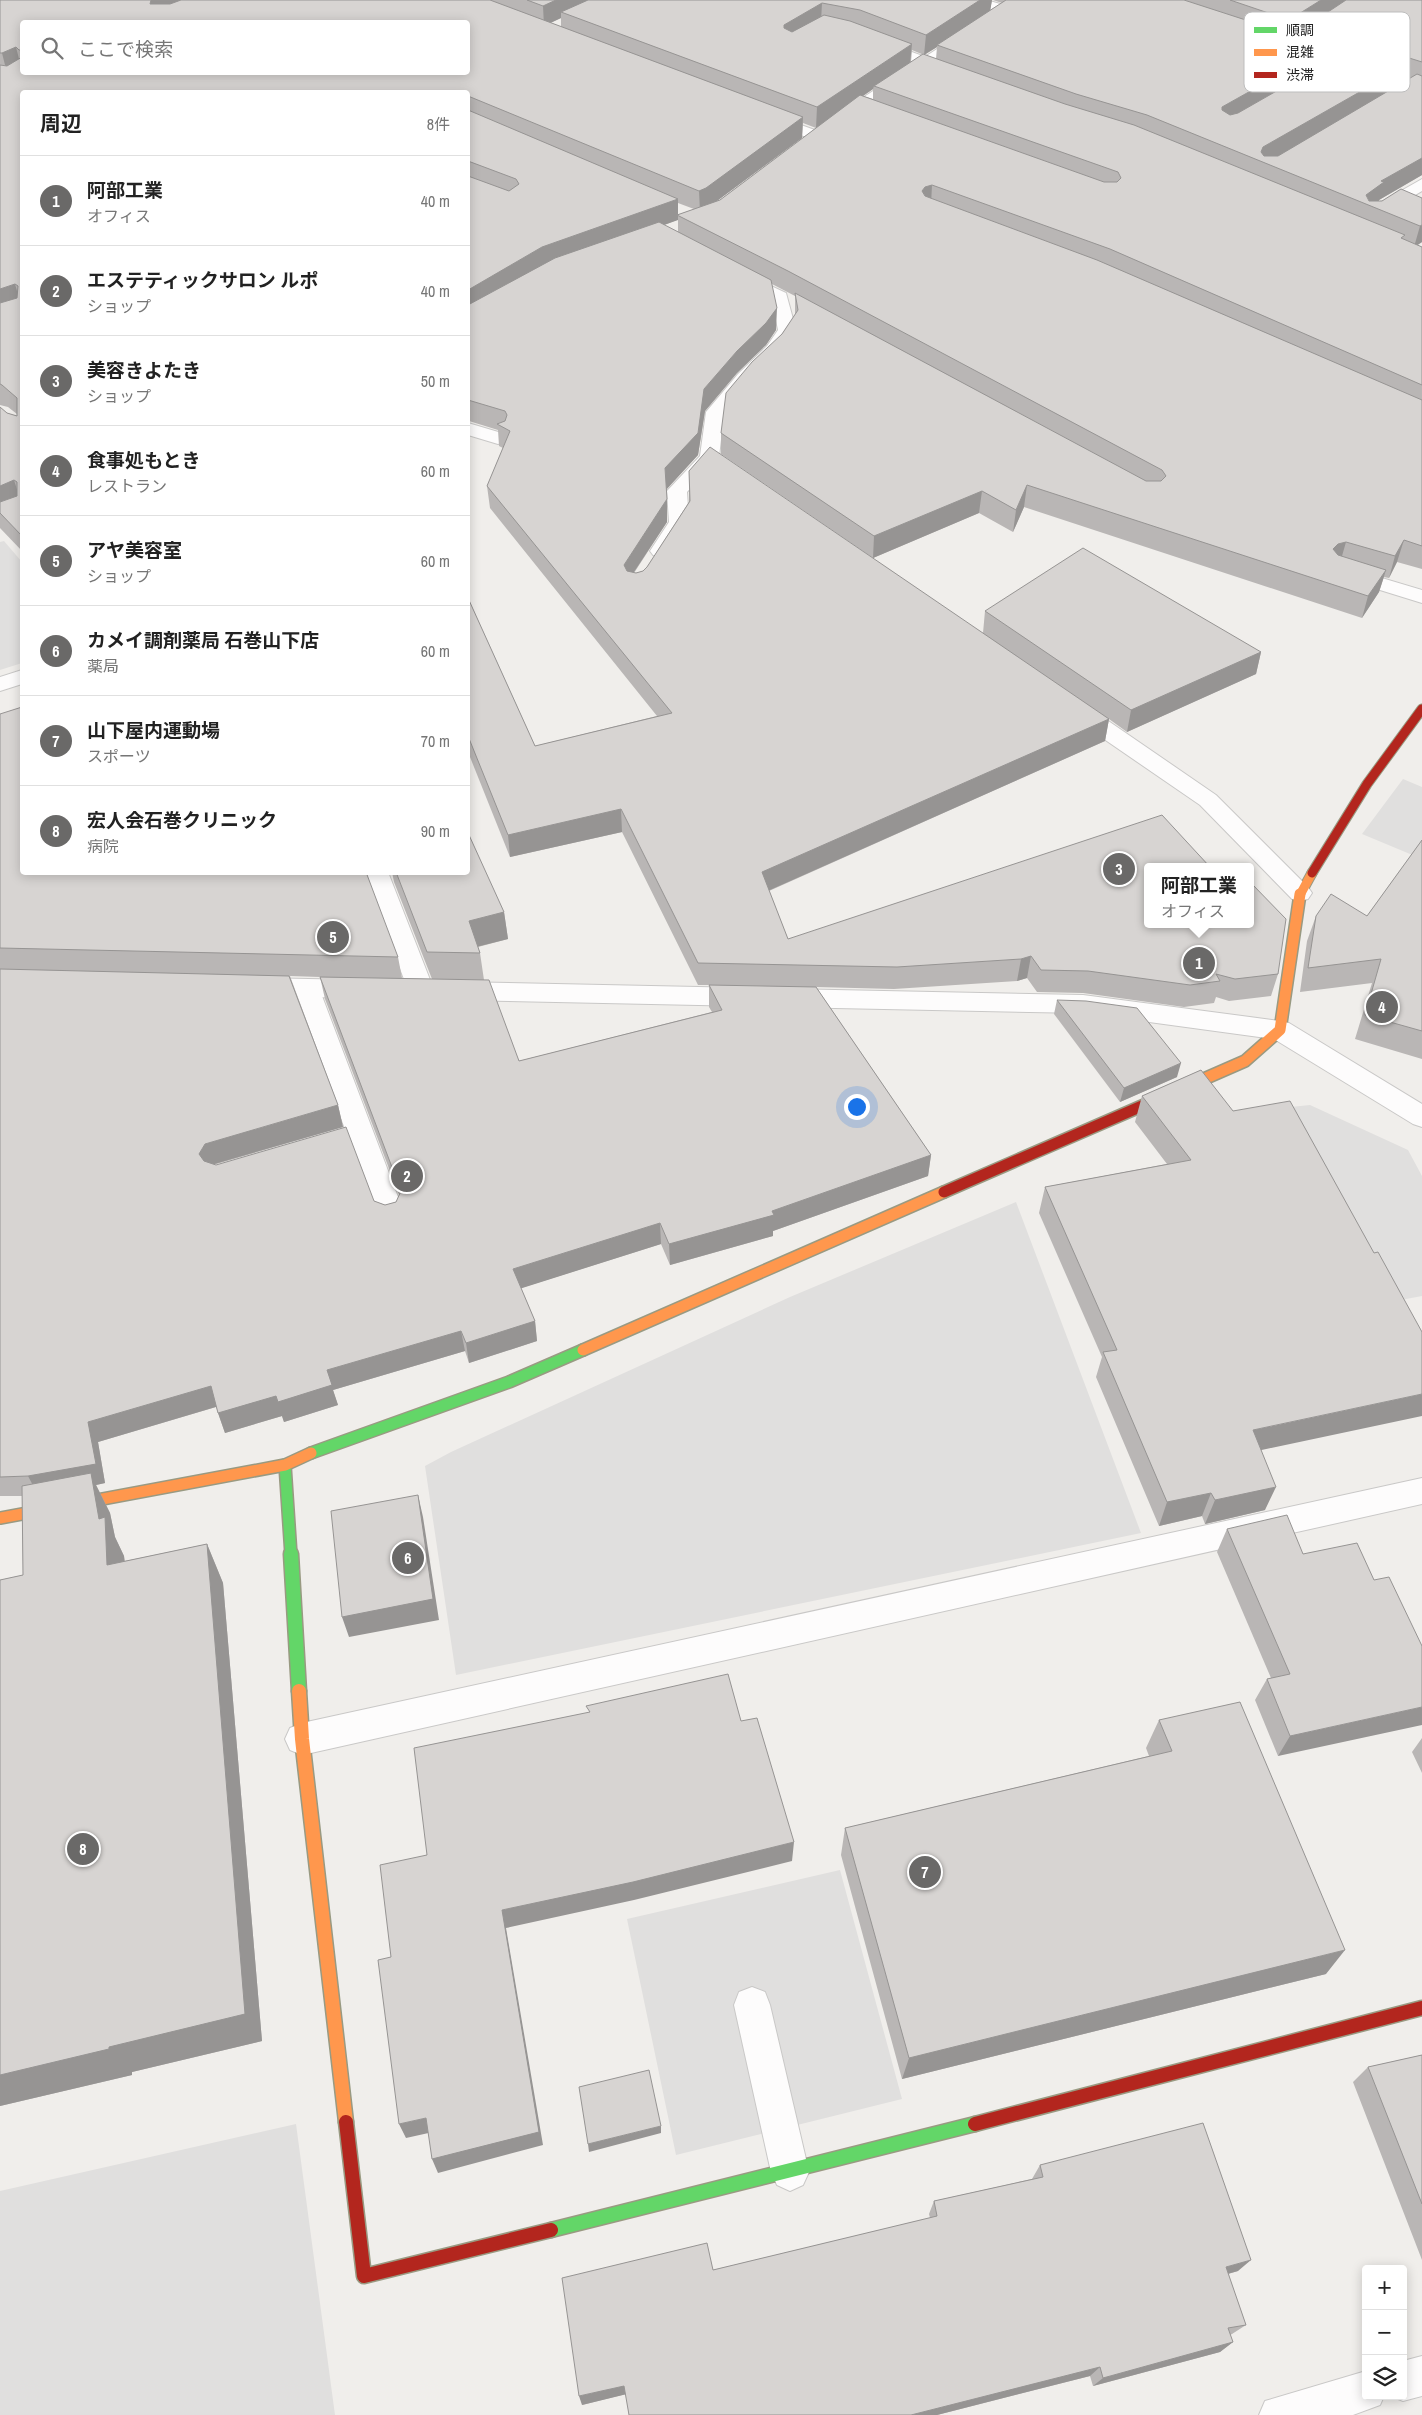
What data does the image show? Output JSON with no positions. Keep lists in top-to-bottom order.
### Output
{
  "legend": ["順調", "混雑", "渋滞"],
  "page": {
    "search": "ここで検索",
    "heading": ["周辺", "8件"],
    "list": [
      {
        "mark": "1",
        "name": "阿部工業",
        "note": "オフィス",
        "value": "40 m"
      },
      {
        "mark": "2",
        "name": "エステティックサロン ルポ",
        "note": "ショップ",
        "value": "40 m"
      },
      {
        "mark": "3",
        "name": "美容きよたき",
        "note": "ショップ",
        "value": "50 m"
      },
      {
        "mark": "4",
        "name": "食事処もとき",
        "note": "レストラン",
        "value": "60 m"
      },
      {
        "mark": "5",
        "name": "アヤ美容室",
        "note": "ショップ",
        "value": "60 m"
      },
      {
        "mark": "6",
        "name": "カメイ調剤薬局 石巻山下店",
        "note": "薬局",
        "value": "60 m"
      },
      {
        "mark": "7",
        "name": "山下屋内運動場",
        "note": "スポーツ",
        "value": "70 m"
      },
      {
        "mark": "8",
        "name": "宏人会石巻クリニック",
        "note": "病院",
        "value": "90 m"
      }
    ],
    "pins": [
      "3",
      "5",
      "1",
      "4",
      "2",
      "6",
      "8",
      "7"
    ],
    "popup": ["阿部工業", "オフィス"],
    "map_buttons": ["+", "−"]
  }
}
